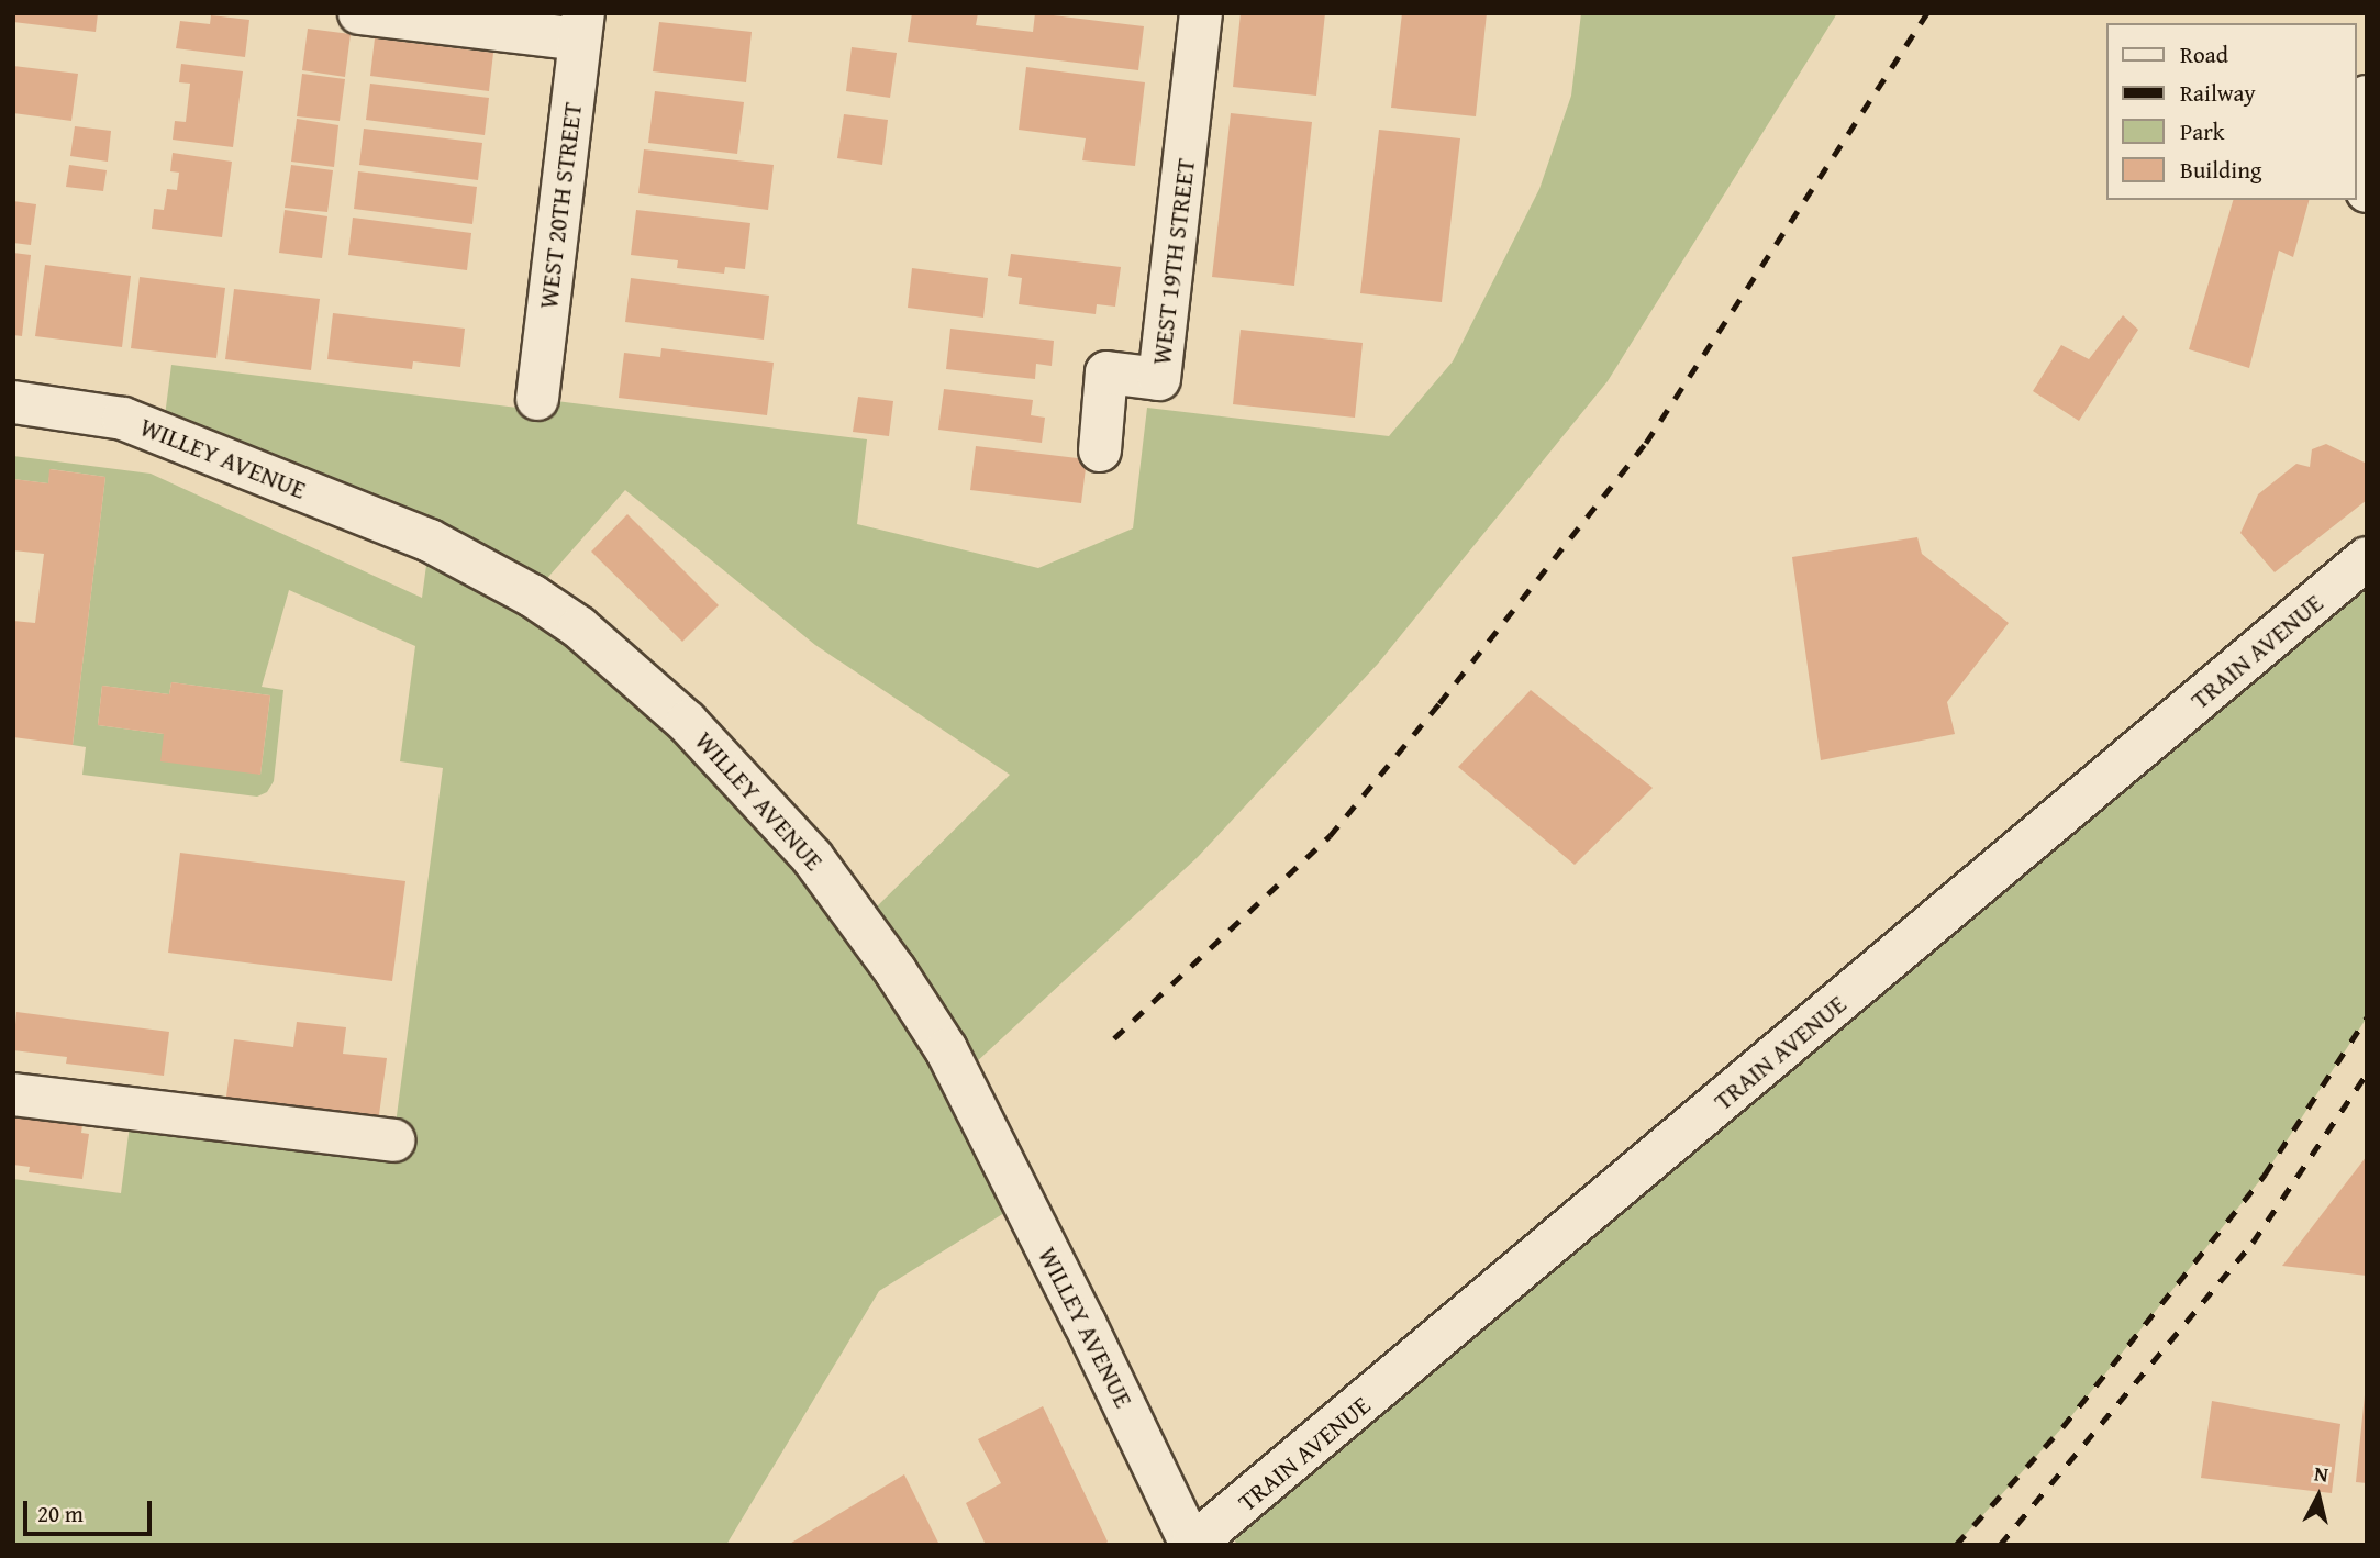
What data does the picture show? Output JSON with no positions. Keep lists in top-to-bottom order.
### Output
{
  "streets": {
    "street": [
      "WEST 20TH STREET",
      "WEST 19TH STREET",
      "WILLEY AVENUE",
      "TRAIN AVENUE"
    ]
  },
  "crossings": [
    ["WILLEY AVENUE", "TRAIN AVENUE"]
  ],
  "legend": [
    "Road",
    "Railway",
    "Park",
    "Building"
  ],
  "scale_bar": "20 m",
  "north": "top"
}
